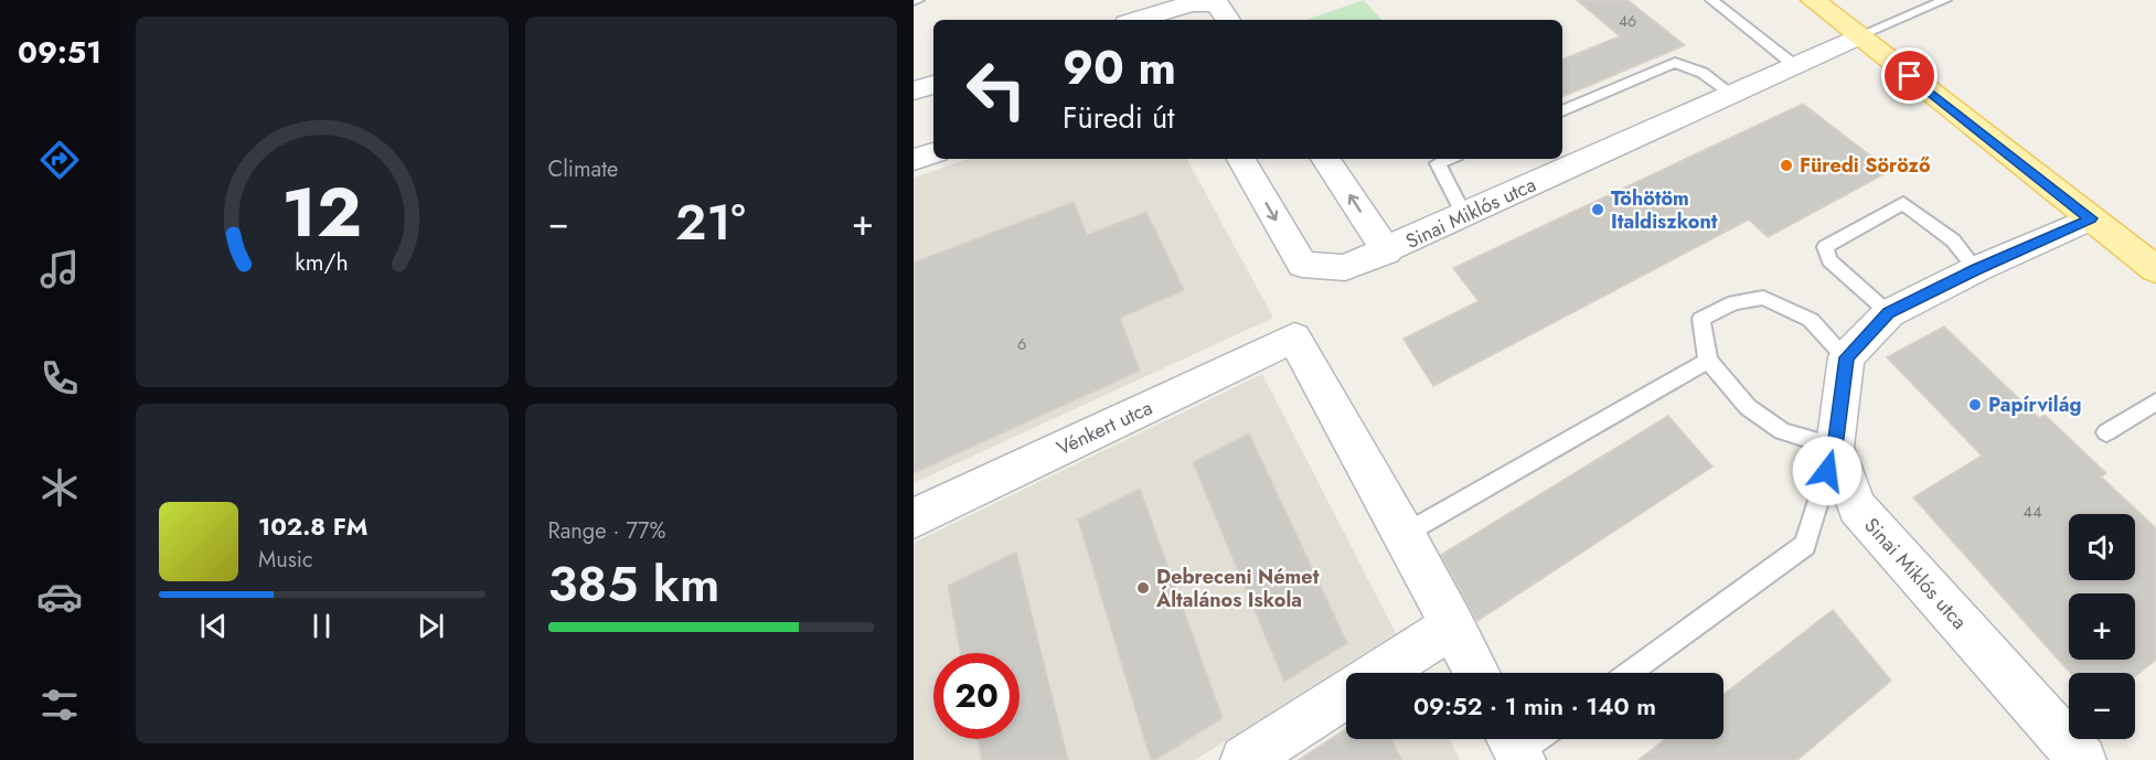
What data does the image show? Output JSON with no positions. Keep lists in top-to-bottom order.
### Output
{
  "streets": {
    "street": ["Sinai Miklós utca", "Vénkert utca"]
  },
  "places": [
    "Füredi Söröző",
    "Töhötöm Italdiszkont",
    "Papírvilág",
    "Debreceni Német Általános Iskola"
  ],
  "house_numbers": ["46", "6", "44"],
  "page": {
    "tabs": "09:51",
    "tile": [
      "Climate",
      ["Range · 77%", "385 km"]
    ],
    "turn": ["90 m", "Füredi út"],
    "heat": ["−", "21°", "+"],
    "song": ["102.8 FM", "Music"],
    "map_buttons": ["+", "−"],
    "limit": "20",
    "trip": "09:52 · 1 min · 140 m",
    "gauge": ["12", "km/h"]
  }
}
